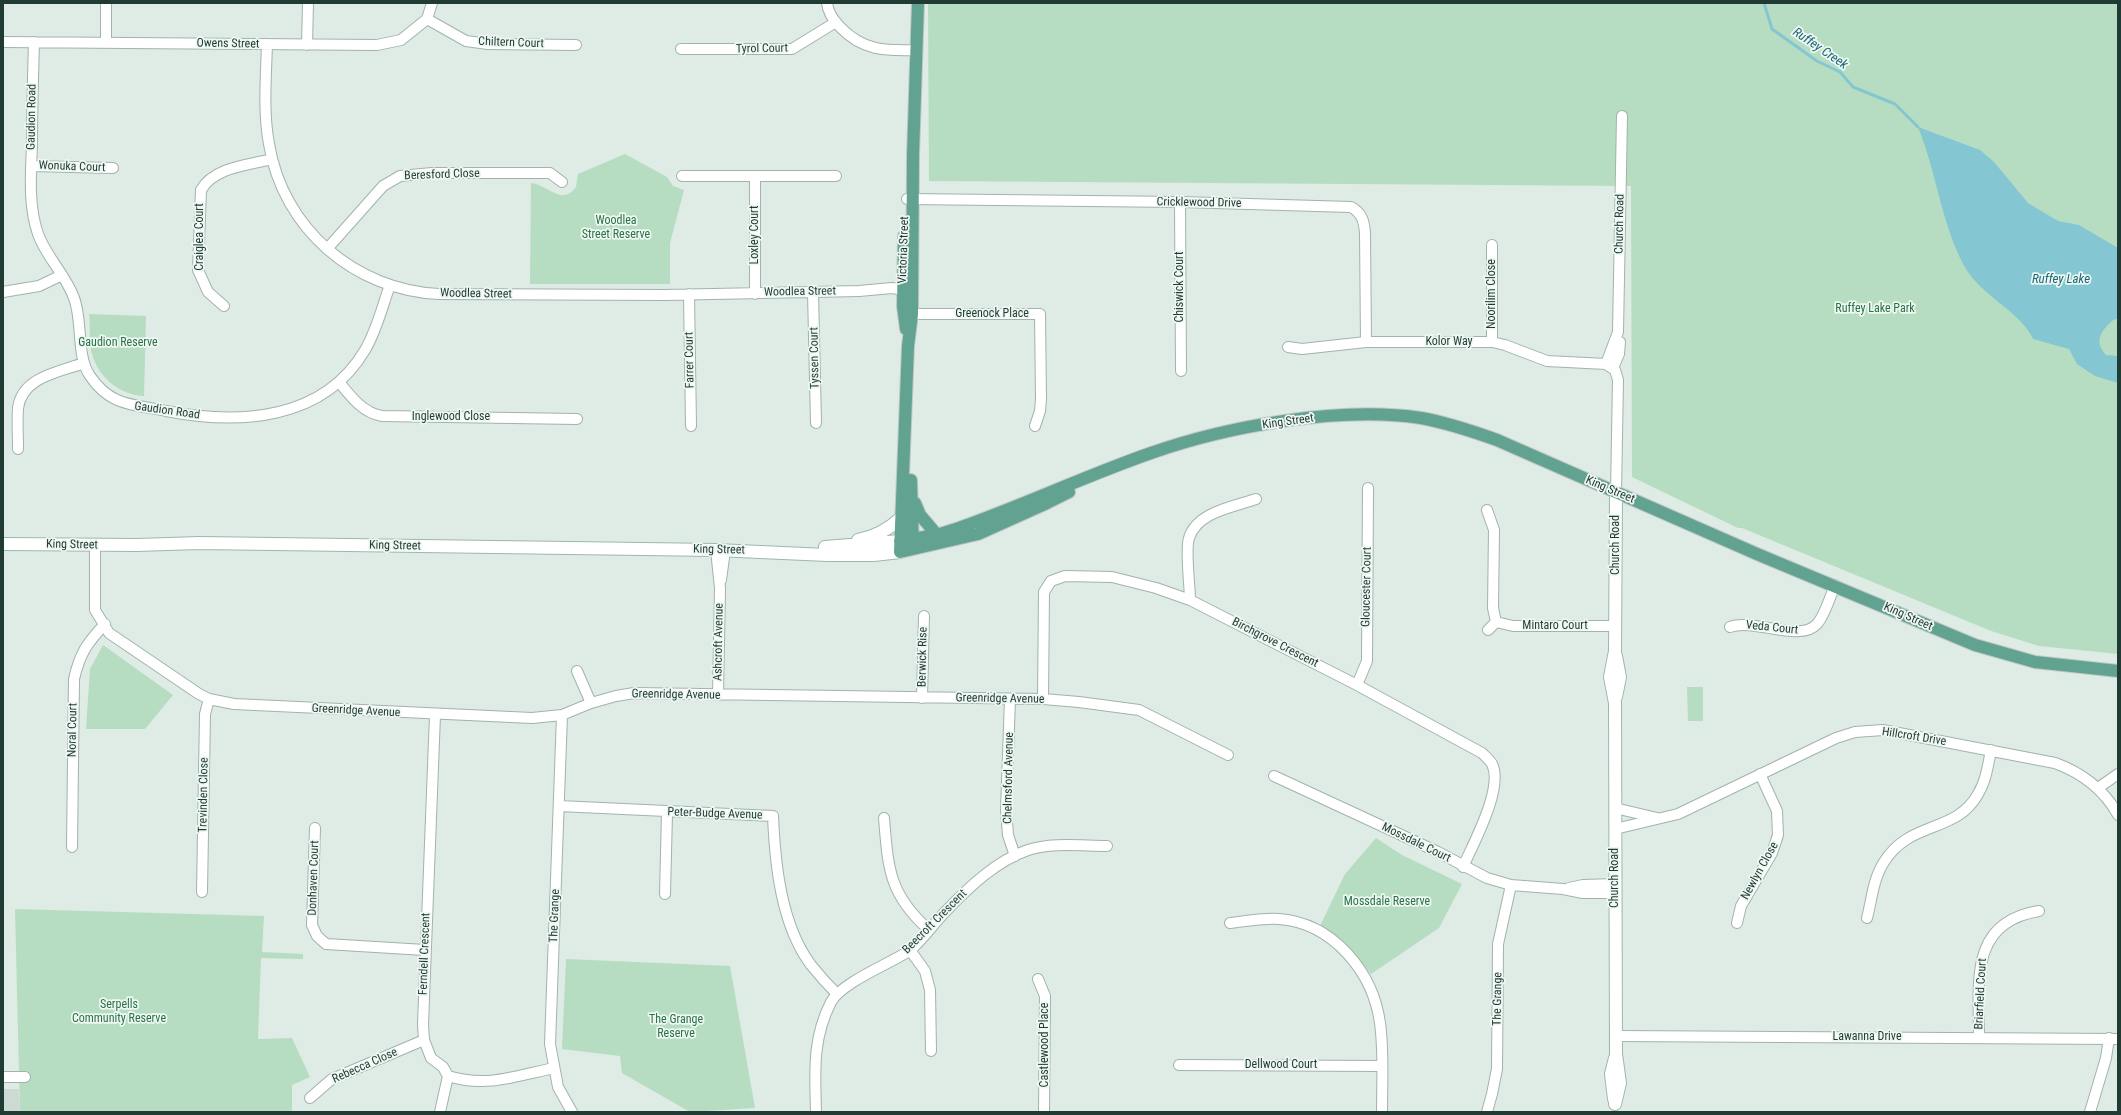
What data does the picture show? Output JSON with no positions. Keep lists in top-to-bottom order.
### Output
{
  "streets": {
    "main road": ["Church Road", "Victoria Street", "King Street"],
    "street": [
      "Chiltern Court",
      "Owens Street",
      "Tyrol Court",
      "Gaudion Road",
      "Wonuka Court",
      "Beresford Close",
      "Cricklewood Drive",
      "Loxley Court",
      "Craiglea Court",
      "Chiswick Court",
      "Woodlea Street",
      "Noorilim Close",
      "Greenock Place",
      "Kolor Way",
      "Tyssen Court",
      "Farrer Court",
      "Inglewood Close",
      "Gloucester Court",
      "Mintaro Court",
      "Veda Court",
      "Ashcroft Avenue",
      "Birchgrove Crescent",
      "Berwick Rise",
      "Greenridge Avenue",
      "Noral Court",
      "Hillcroft Drive",
      "Chelmsford Avenue",
      "Trevinden Close",
      "Peter-Budge Avenue",
      "Mossdale Court",
      "Newlyn Close",
      "Donhaven Court",
      "The Grange",
      "Beecroft Crescent",
      "Ferndell Crescent",
      "Briarfield Court",
      "Lawanna Drive",
      "Castlewood Place",
      "Dellwood Court",
      "Rebecca Close"
    ]
  },
  "crossings": [
    ["Chiltern Court", "Owens Street"],
    ["Owens Street", "Gaudion Road"],
    ["Owens Street", "Woodlea Street"],
    ["Gaudion Road", "Wonuka Court"],
    ["Gaudion Road", "Woodlea Street"],
    ["Gaudion Road", "Inglewood Close"],
    ["Beresford Close", "Woodlea Street"],
    ["Cricklewood Drive", "Victoria Street"],
    ["Cricklewood Drive", "Chiswick Court"],
    ["Cricklewood Drive", "Kolor Way"],
    ["Church Road", "Kolor Way"],
    ["Church Road", "King Street"],
    ["Church Road", "Mintaro Court"],
    ["Church Road", "Hillcroft Drive"],
    ["Church Road", "Mossdale Court"],
    ["Church Road", "Lawanna Drive"],
    ["Loxley Court", "Woodlea Street"],
    ["Craiglea Court", "Woodlea Street"],
    ["Victoria Street", "Woodlea Street"],
    ["Victoria Street", "Greenock Place"],
    ["Victoria Street", "King Street"],
    ["Woodlea Street", "Tyssen Court"],
    ["Woodlea Street", "Farrer Court"],
    ["Noorilim Close", "Kolor Way"],
    ["King Street", "Veda Court"],
    ["King Street", "Ashcroft Avenue"],
    ["King Street", "Greenridge Avenue"],
    ["Gloucester Court", "Birchgrove Crescent"],
    ["Ashcroft Avenue", "Greenridge Avenue"],
    ["Birchgrove Crescent", "Greenridge Avenue"],
    ["Birchgrove Crescent", "Mossdale Court"],
    ["Berwick Rise", "Greenridge Avenue"],
    ["Greenridge Avenue", "Noral Court"],
    ["Greenridge Avenue", "Chelmsford Avenue"],
    ["Greenridge Avenue", "Trevinden Close"],
    ["Greenridge Avenue", "The Grange"],
    ["Greenridge Avenue", "Ferndell Crescent"],
    ["Hillcroft Drive", "Newlyn Close"],
    ["Chelmsford Avenue", "Beecroft Crescent"],
    ["Peter-Budge Avenue", "The Grange"],
    ["Peter-Budge Avenue", "Beecroft Crescent"],
    ["Mossdale Court", "The Grange"],
    ["Donhaven Court", "Ferndell Crescent"],
    ["Ferndell Crescent", "Rebecca Close"],
    ["Briarfield Court", "Lawanna Drive"]
  ],
  "water": ["Ruffey Creek", "Ruffey Lake"],
  "parks": [
    "Woodlea Street Reserve",
    "Ruffey Lake Park",
    "Gaudion Reserve",
    "Mossdale Reserve",
    "Serpells Community Reserve",
    "The Grange Reserve"
  ]
}
